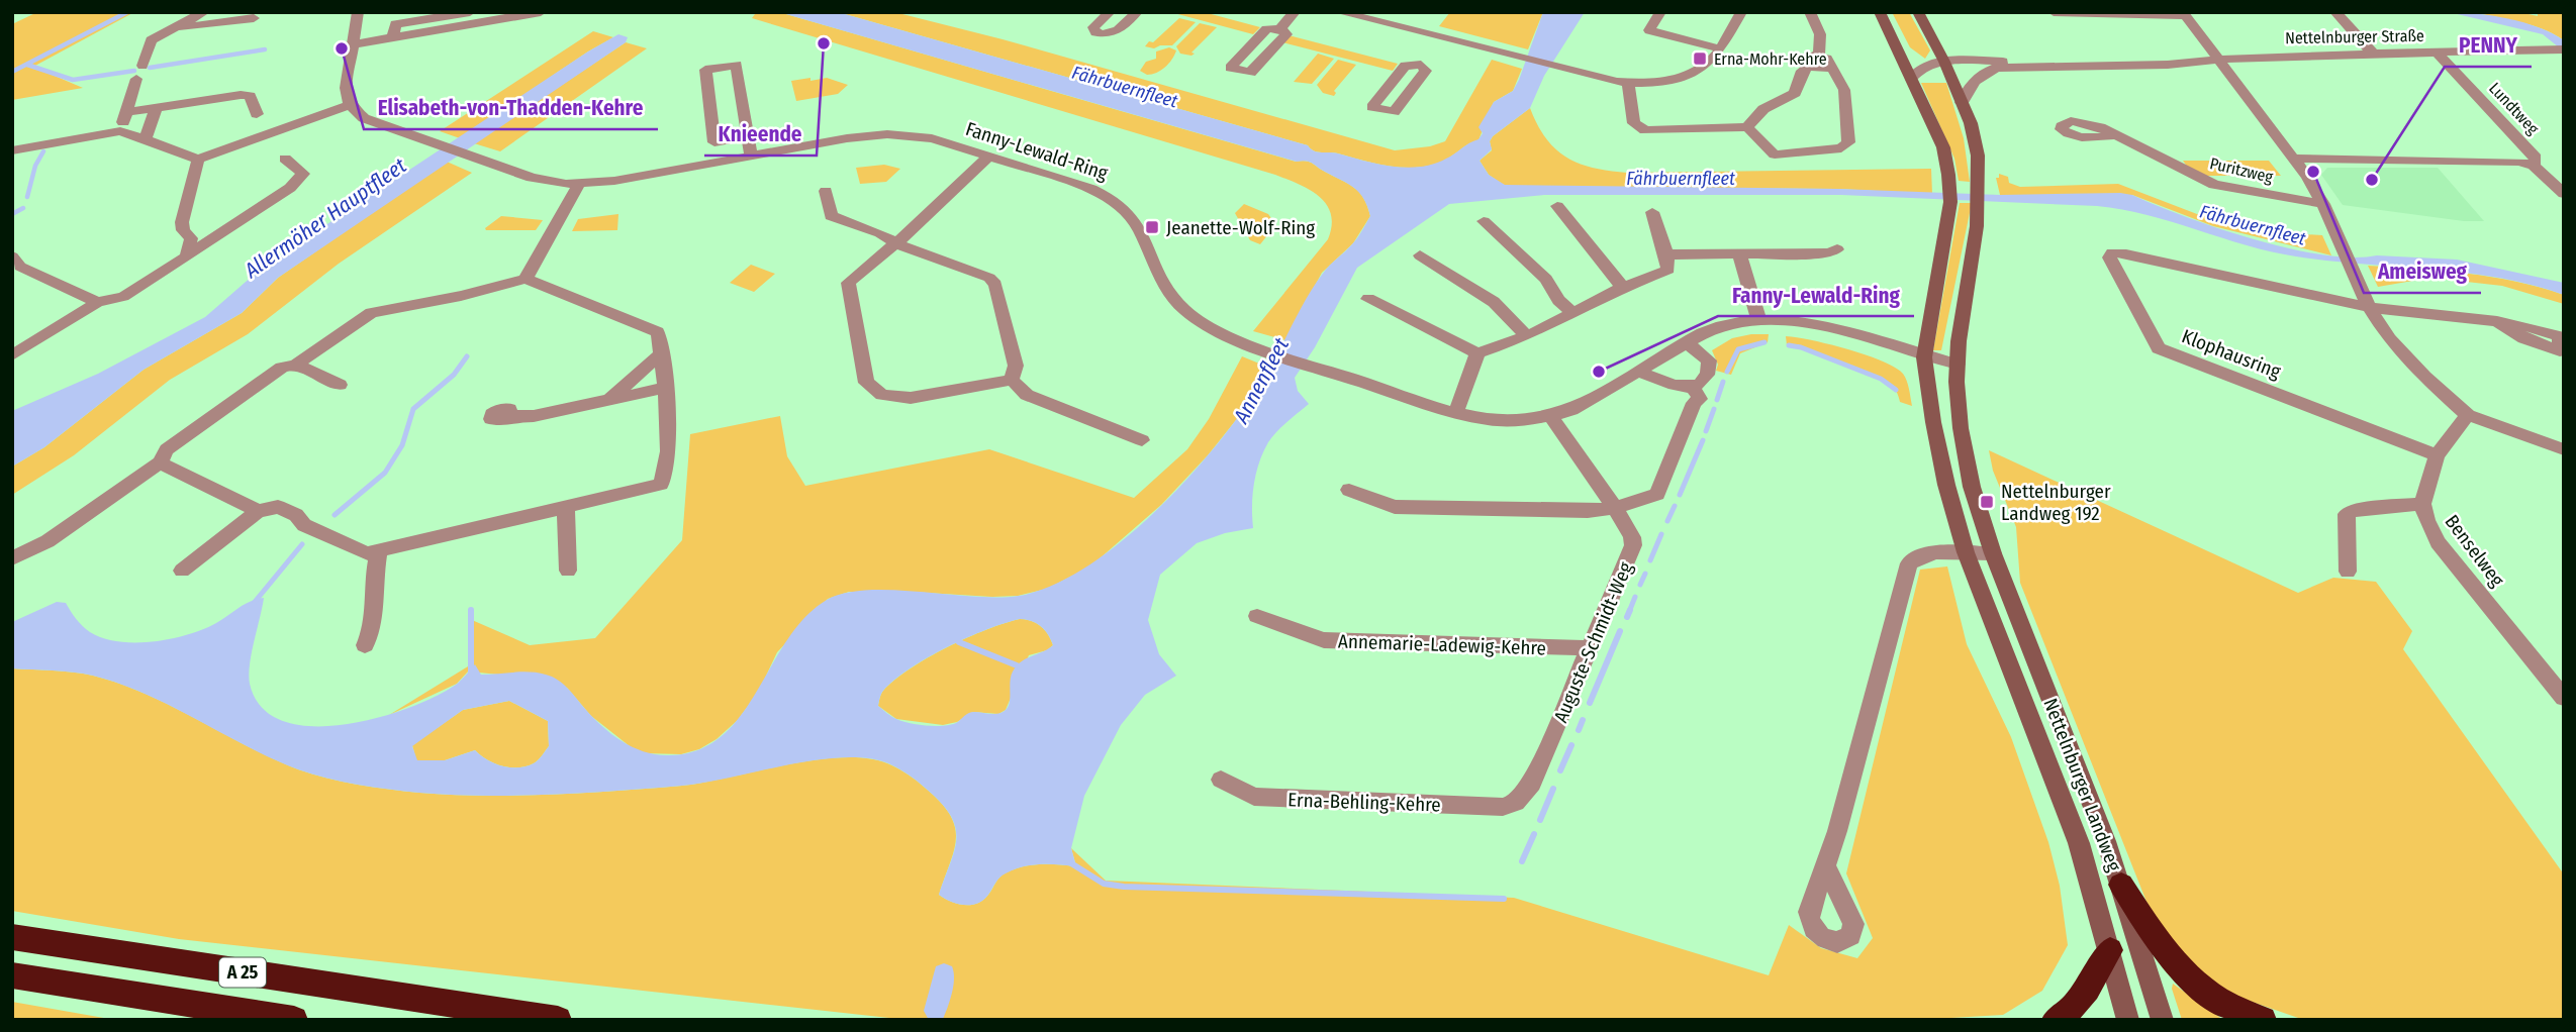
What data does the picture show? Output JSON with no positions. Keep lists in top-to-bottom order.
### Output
{
  "streets": {
    "highway": ["A 25"],
    "main road": ["Nettelnburger Landweg"],
    "street": [
      "Nettelnburger Straße",
      "Lundtweg",
      "Fanny-Lewald-Ring",
      "Puritzweg",
      "Klophausring",
      "Benselweg",
      "Auguste-Schmidt-Weg",
      "Annemarie-Ladewig-Kehre",
      "Erna-Behling-Kehre"
    ]
  },
  "crossings": [
    ["Nettelnburger Straße", "Lundtweg"],
    ["Nettelnburger Straße", "Nettelnburger Landweg"],
    ["Fanny-Lewald-Ring", "Auguste-Schmidt-Weg"],
    ["Fanny-Lewald-Ring", "Nettelnburger Landweg"],
    ["Klophausring", "Benselweg"],
    ["Auguste-Schmidt-Weg", "Annemarie-Ladewig-Kehre"],
    ["Auguste-Schmidt-Weg", "Erna-Behling-Kehre"]
  ],
  "water": ["Fährbuernfleet", "Allermöher Hauptfleet", "Annenfleet"],
  "places": {
    "other": [
      "Knieende",
      "Elisabeth-von-Thadden-Kehre",
      "Ameisweg",
      "PENNY",
      "Fanny-Lewald-Ring"
    ],
    "transit": ["Erna-Mohr-Kehre", "Jeanette-Wolf-Ring", "Nettelnburger Landweg 192"]
  }
}
